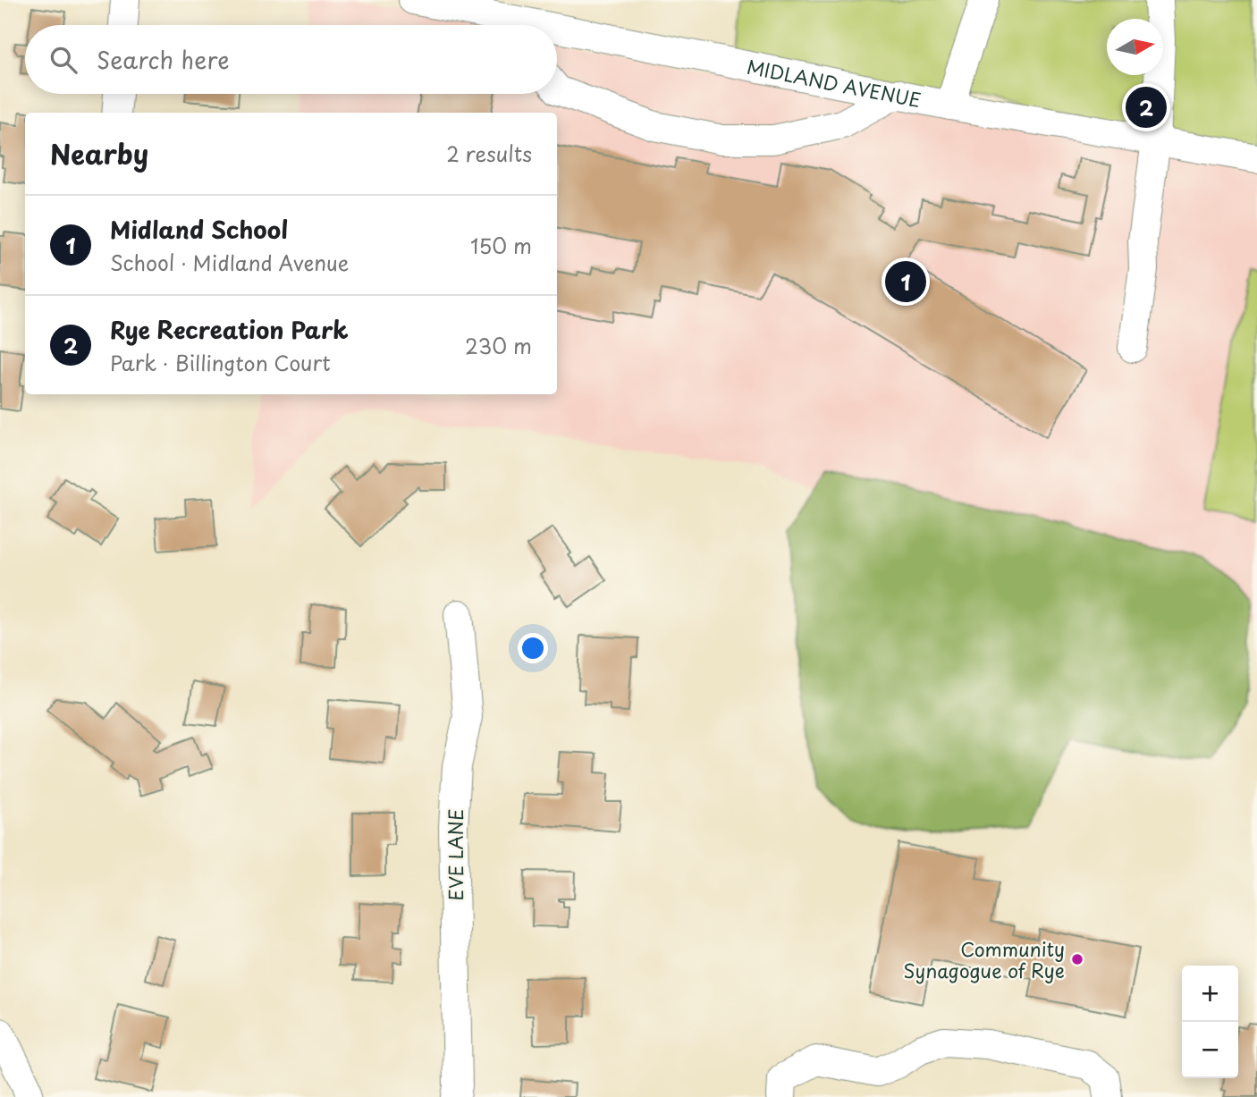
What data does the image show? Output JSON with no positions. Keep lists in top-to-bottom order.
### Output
{
  "streets": {
    "street": ["MIDLAND AVENUE", "EVE LANE"]
  },
  "places": ["Community Synagogue of Rye"],
  "north": "right",
  "page": {
    "search": "Search here",
    "pins": ["2", "1"],
    "heading": ["Nearby", "2 results"],
    "list": [
      {
        "mark": "1",
        "name": "Midland School",
        "note": "School · Midland Avenue",
        "value": "150 m"
      },
      {
        "mark": "2",
        "name": "Rye Recreation Park",
        "note": "Park · Billington Court",
        "value": "230 m"
      }
    ],
    "map_buttons": ["+", "−"]
  }
}
